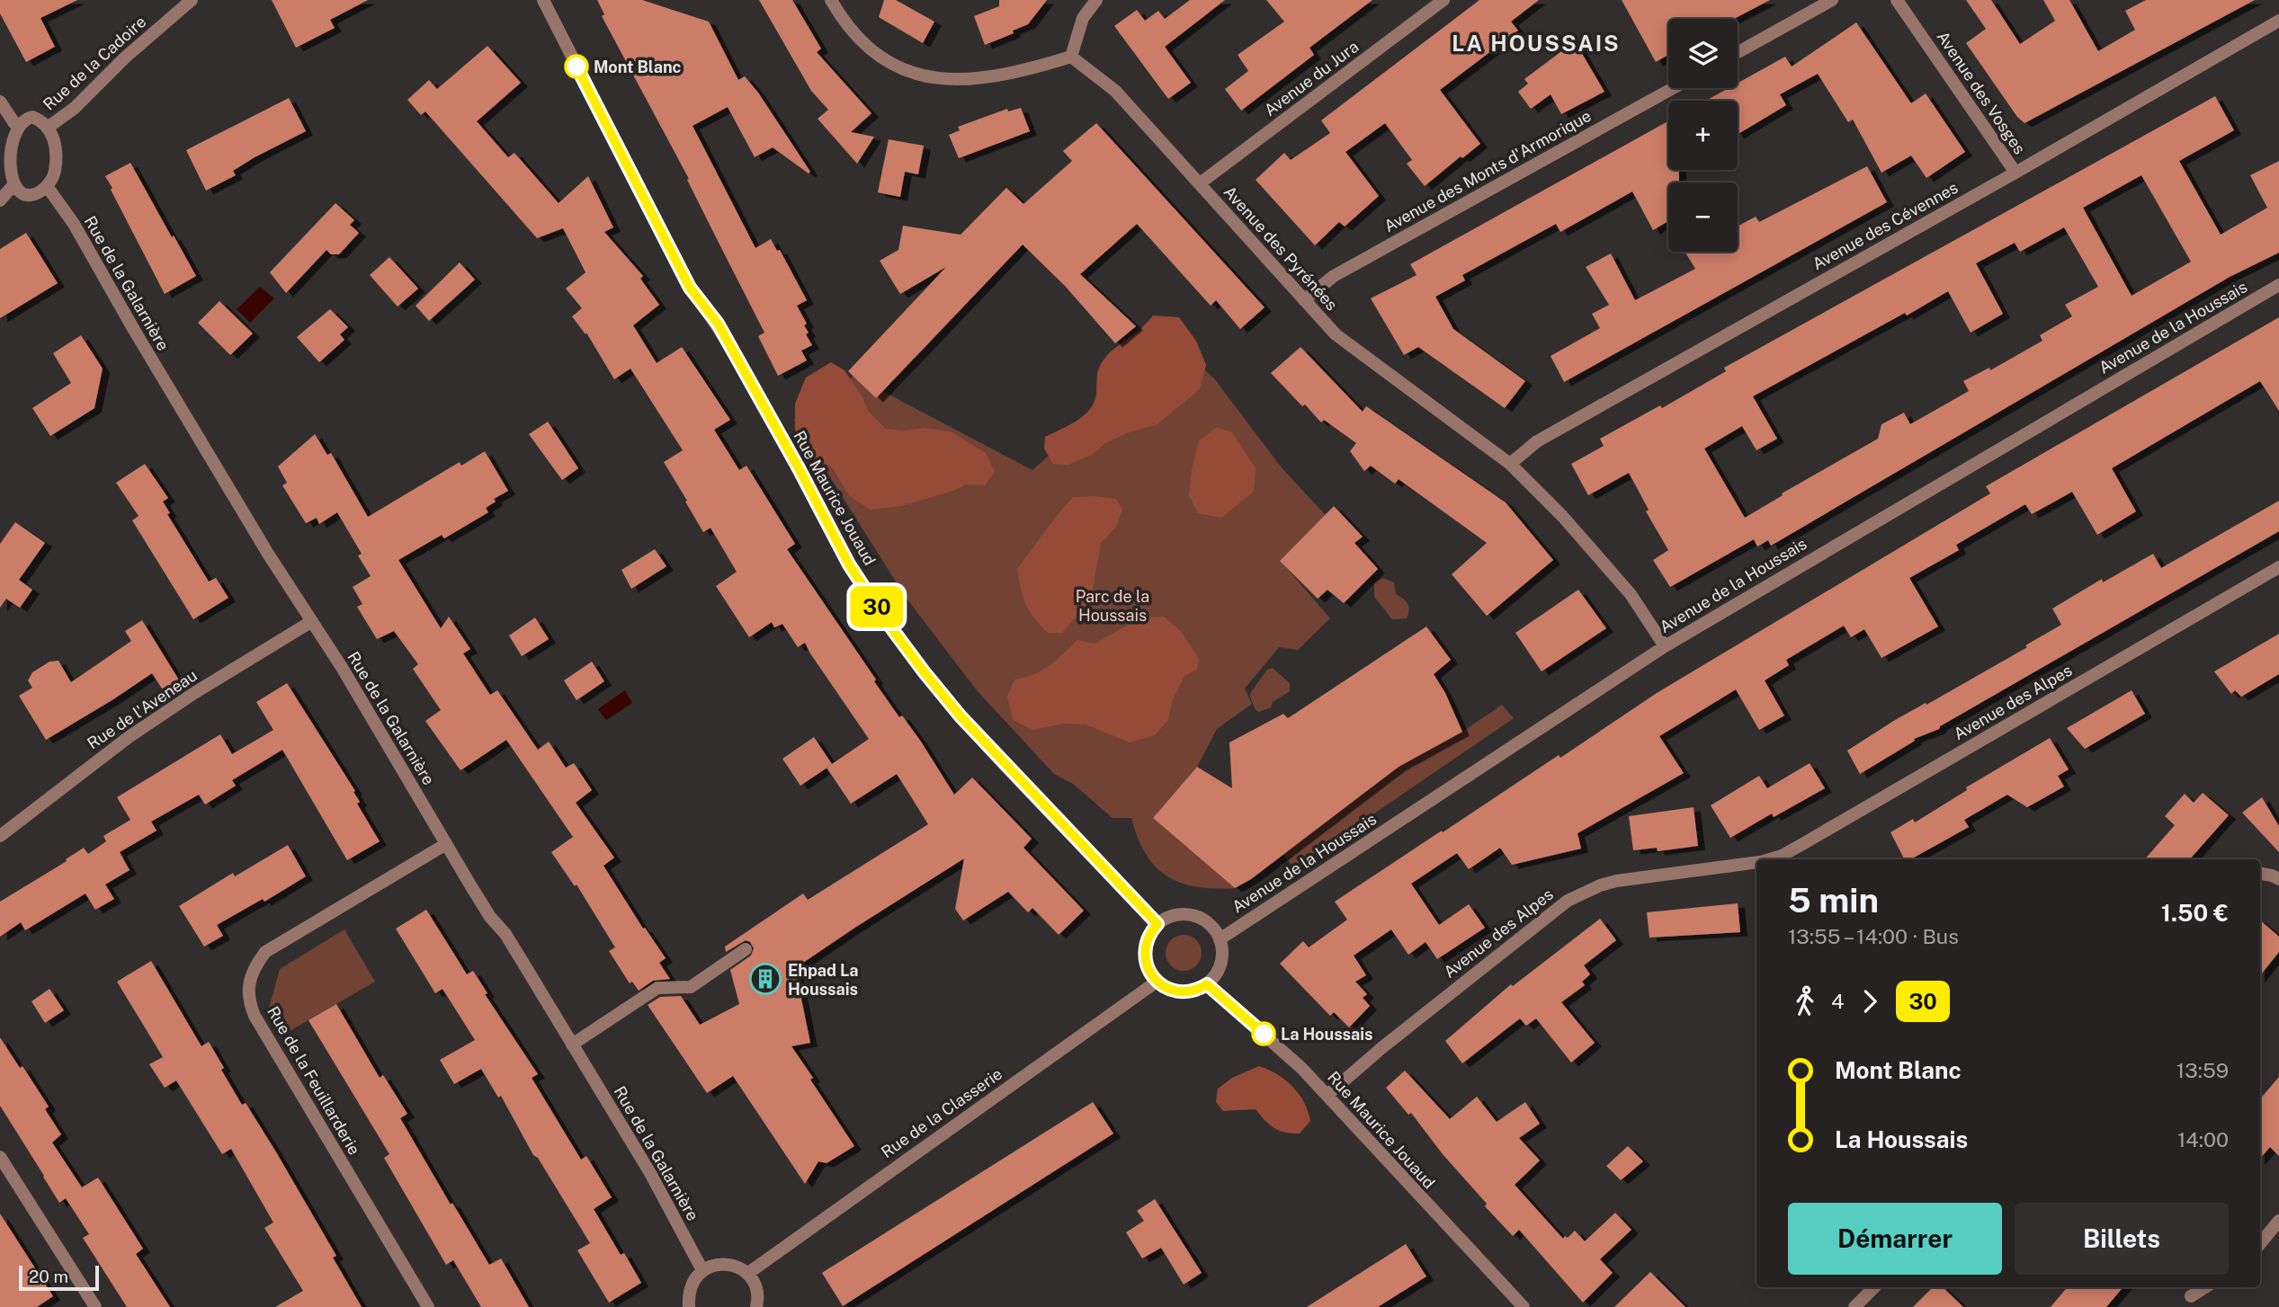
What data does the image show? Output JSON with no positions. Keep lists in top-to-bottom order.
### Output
{
  "streets": {
    "street": [
      "Rue de la Cadoire",
      "Avenue du Jura",
      "Avenue des Vosges",
      "Avenue des Monts d'Armorique",
      "Avenue des Cévennes",
      "Avenue des Pyrénées",
      "Rue de la Galarnière",
      "Avenue de la Houssais",
      "Rue Maurice Jouaud",
      "Avenue des Alpes",
      "Rue de l'Aveneau",
      "Rue de la Feuillarderie",
      "Rue de la Classerie"
    ]
  },
  "crossings": [
    ["Rue de la Cadoire", "Rue de la Galarnière"],
    ["Avenue du Jura", "Avenue des Pyrénées"],
    ["Avenue des Vosges", "Avenue des Cévennes"],
    ["Avenue des Monts d'Armorique", "Avenue des Pyrénées"],
    ["Avenue des Cévennes", "Avenue des Pyrénées"],
    ["Avenue des Pyrénées", "Avenue de la Houssais"],
    ["Rue de la Galarnière", "Rue de l'Aveneau"],
    ["Rue de la Galarnière", "Rue de la Feuillarderie"],
    ["Avenue de la Houssais", "Rue Maurice Jouaud"],
    ["Avenue de la Houssais", "Rue de la Classerie"],
    ["Rue Maurice Jouaud", "Avenue des Alpes"],
    ["Rue Maurice Jouaud", "Rue de la Classerie"]
  ],
  "districts": ["LA HOUSSAIS"],
  "parks": ["Parc de la Houssais"],
  "places": {
    "other": ["Mont Blanc", "La Houssais"],
    "building": ["Ehpad La Houssais"]
  },
  "lines": ["bus line 30"],
  "scale_bar": "20 m",
  "page": {
    "on_map": "30",
    "map_buttons": ["+", "−"],
    "heading": ["5 min", "13:55 – 14:00 · Bus", "1.50 €"],
    "legs": ["4", "30"],
    "list": [
      {
        "name": "Mont Blanc",
        "value": "13:59"
      },
      {
        "name": "La Houssais",
        "value": "14:00"
      }
    ],
    "buttons": ["Démarrer", "Billets"],
    "scale": "20 m"
  }
}
